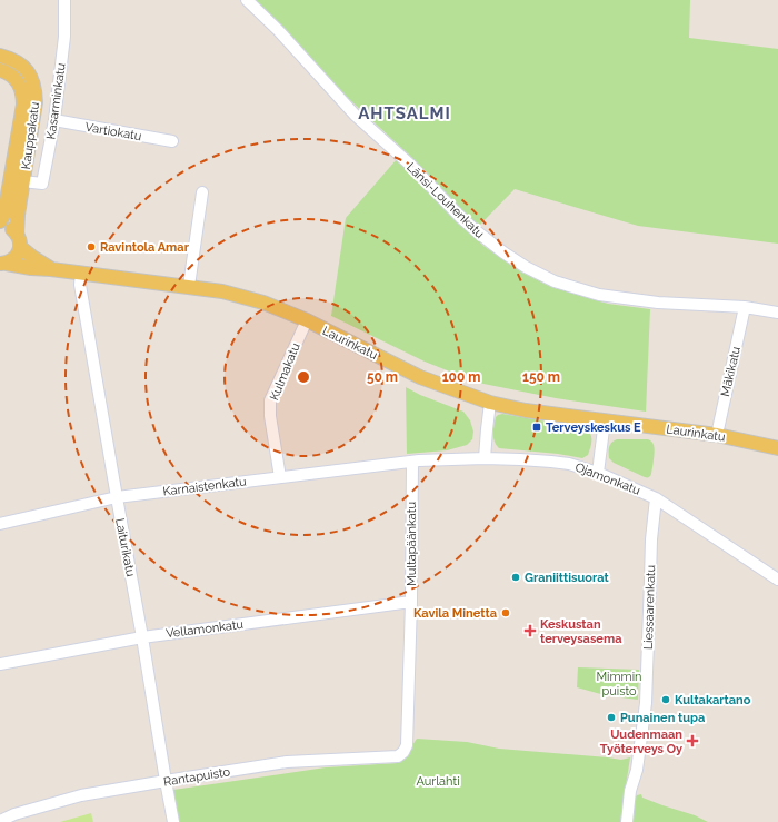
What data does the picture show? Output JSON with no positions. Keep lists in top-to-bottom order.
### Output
{
  "streets": {
    "main road": ["Kauppakatu", "Laurinkatu"],
    "street": [
      "Kasarminkatu",
      "Vartiokatu",
      "Länsi-Louhenkatu",
      "Kulmakatu",
      "Mäkikatu",
      "Ojamonkatu",
      "Karnaistenkatu",
      "Multapäänkatu",
      "Laiturikatu",
      "Liessaarenkatu",
      "Vellamonkatu",
      "Rantapuisto"
    ]
  },
  "crossings": [
    ["Kasarminkatu", "Vartiokatu"],
    ["Kasarminkatu", "Kauppakatu"],
    ["Kauppakatu", "Laurinkatu"],
    ["Länsi-Louhenkatu", "Mäkikatu"],
    ["Laurinkatu", "Kulmakatu"],
    ["Laurinkatu", "Mäkikatu"],
    ["Laurinkatu", "Laiturikatu"],
    ["Kulmakatu", "Karnaistenkatu"],
    ["Ojamonkatu", "Karnaistenkatu"],
    ["Ojamonkatu", "Multapäänkatu"],
    ["Ojamonkatu", "Liessaarenkatu"],
    ["Karnaistenkatu", "Multapäänkatu"],
    ["Karnaistenkatu", "Laiturikatu"],
    ["Multapäänkatu", "Vellamonkatu"],
    ["Multapäänkatu", "Rantapuisto"],
    ["Laiturikatu", "Vellamonkatu"],
    ["Laiturikatu", "Rantapuisto"]
  ],
  "districts": ["AHTSALMI"],
  "parks": ["Mimmin puisto", "Aurlahti"],
  "places": {
    "other": [
      "Ravintola Amar",
      "Graniittisuorat",
      "Kavila Minetta",
      "Kultakartano",
      "Punainen tupa"
    ],
    "transit": ["Terveyskeskus E"],
    "health": ["Keskustan terveysasema", "Uudenmaan Työterveys Oy"]
  },
  "rings": ["50 m", "100 m", "150 m"]
}
